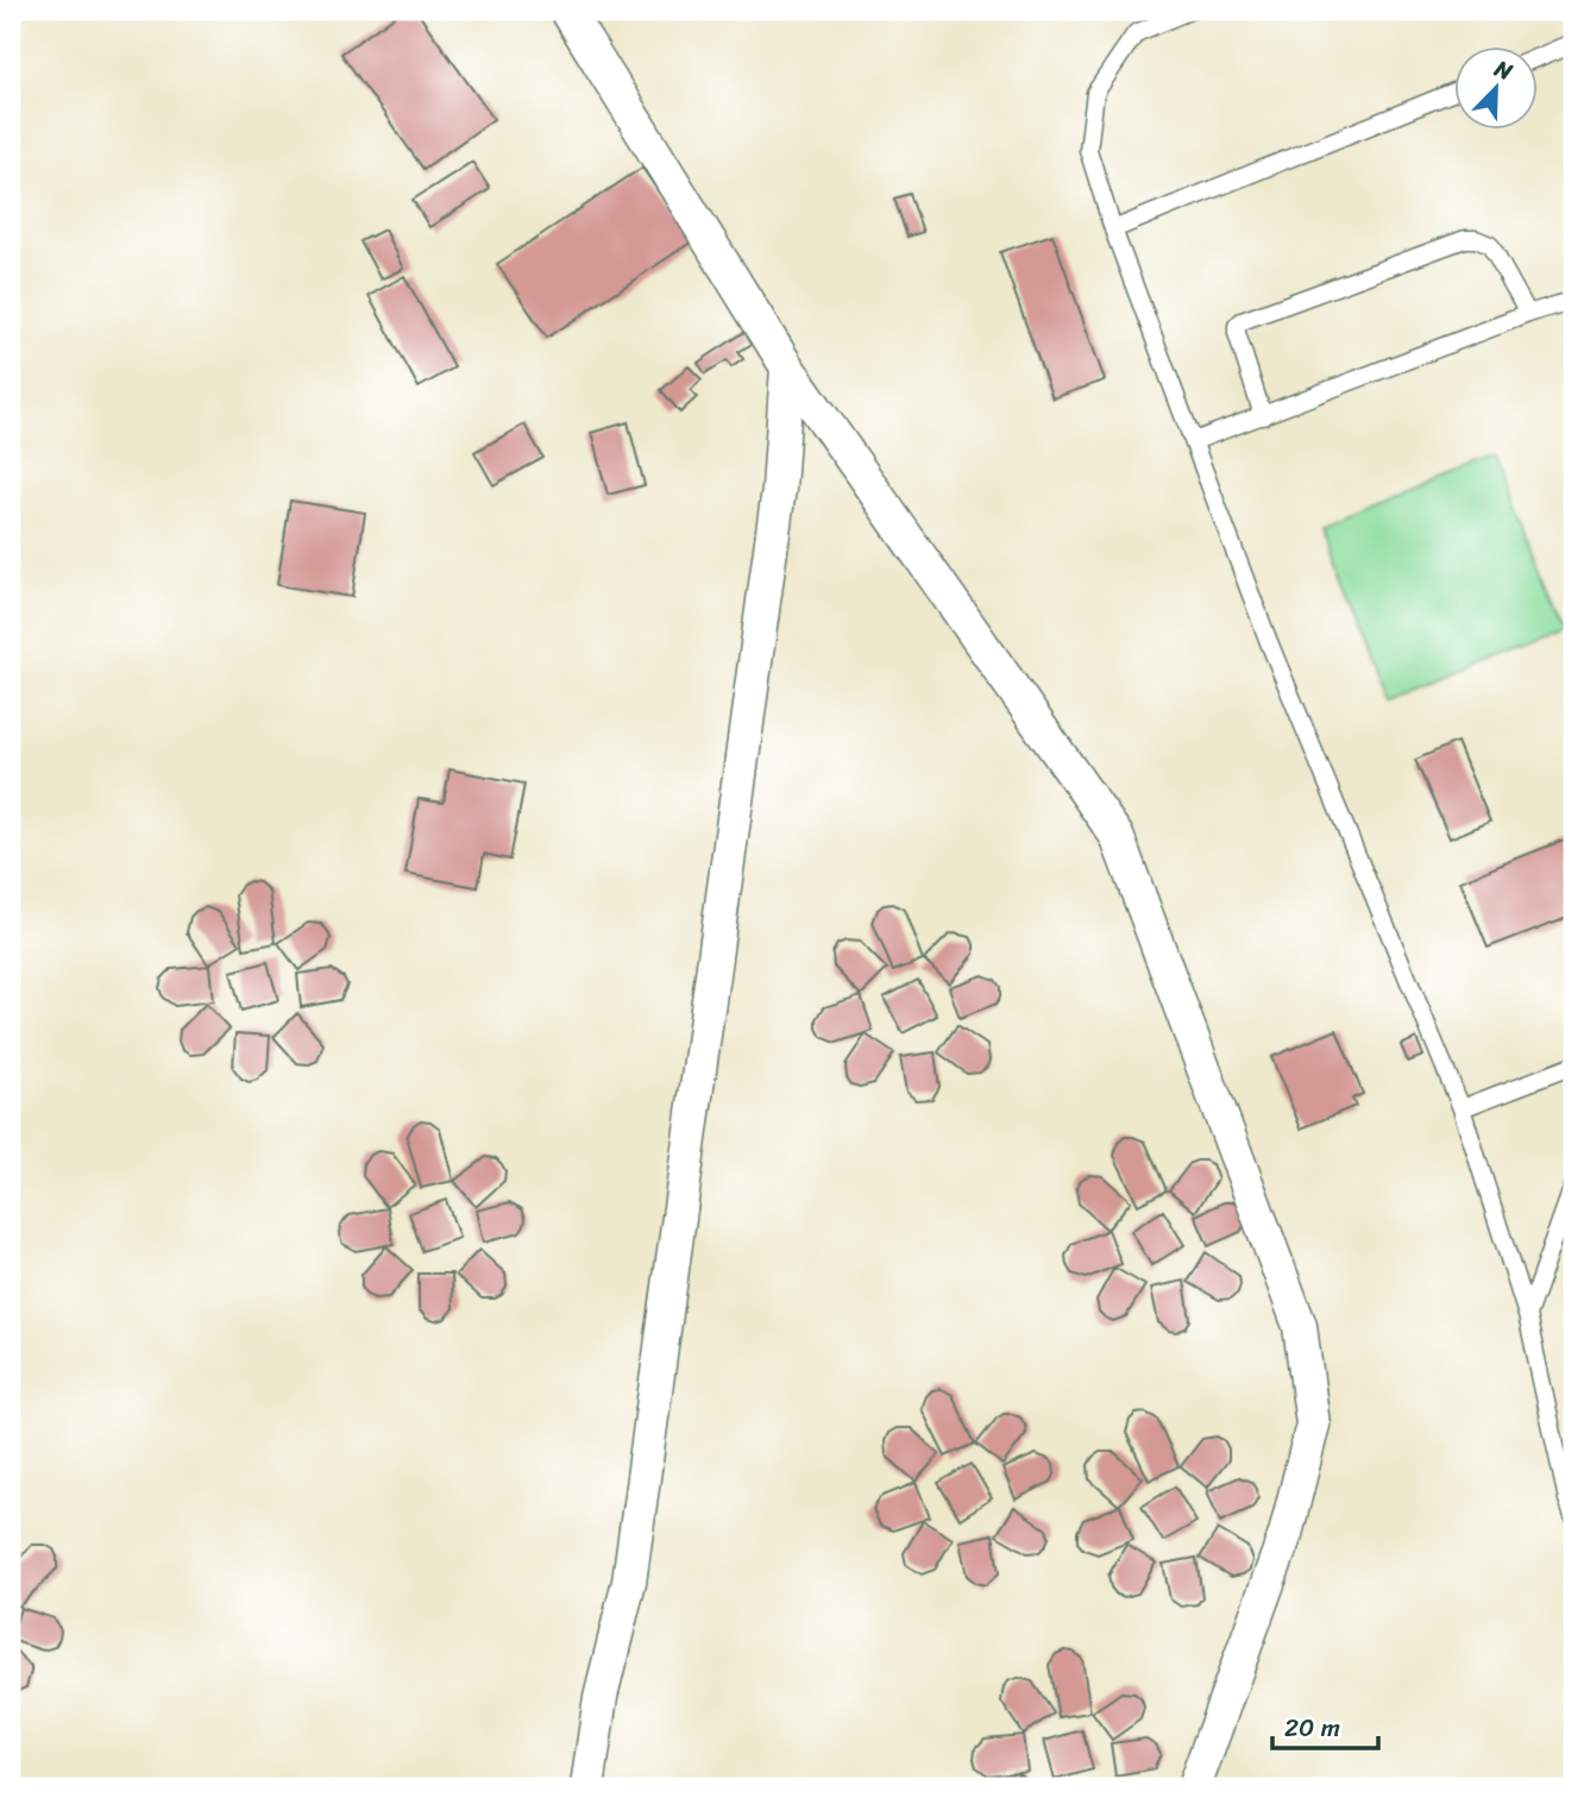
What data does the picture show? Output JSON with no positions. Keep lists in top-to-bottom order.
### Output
{
  "scale_bar": "20 m",
  "north": "top right"
}
